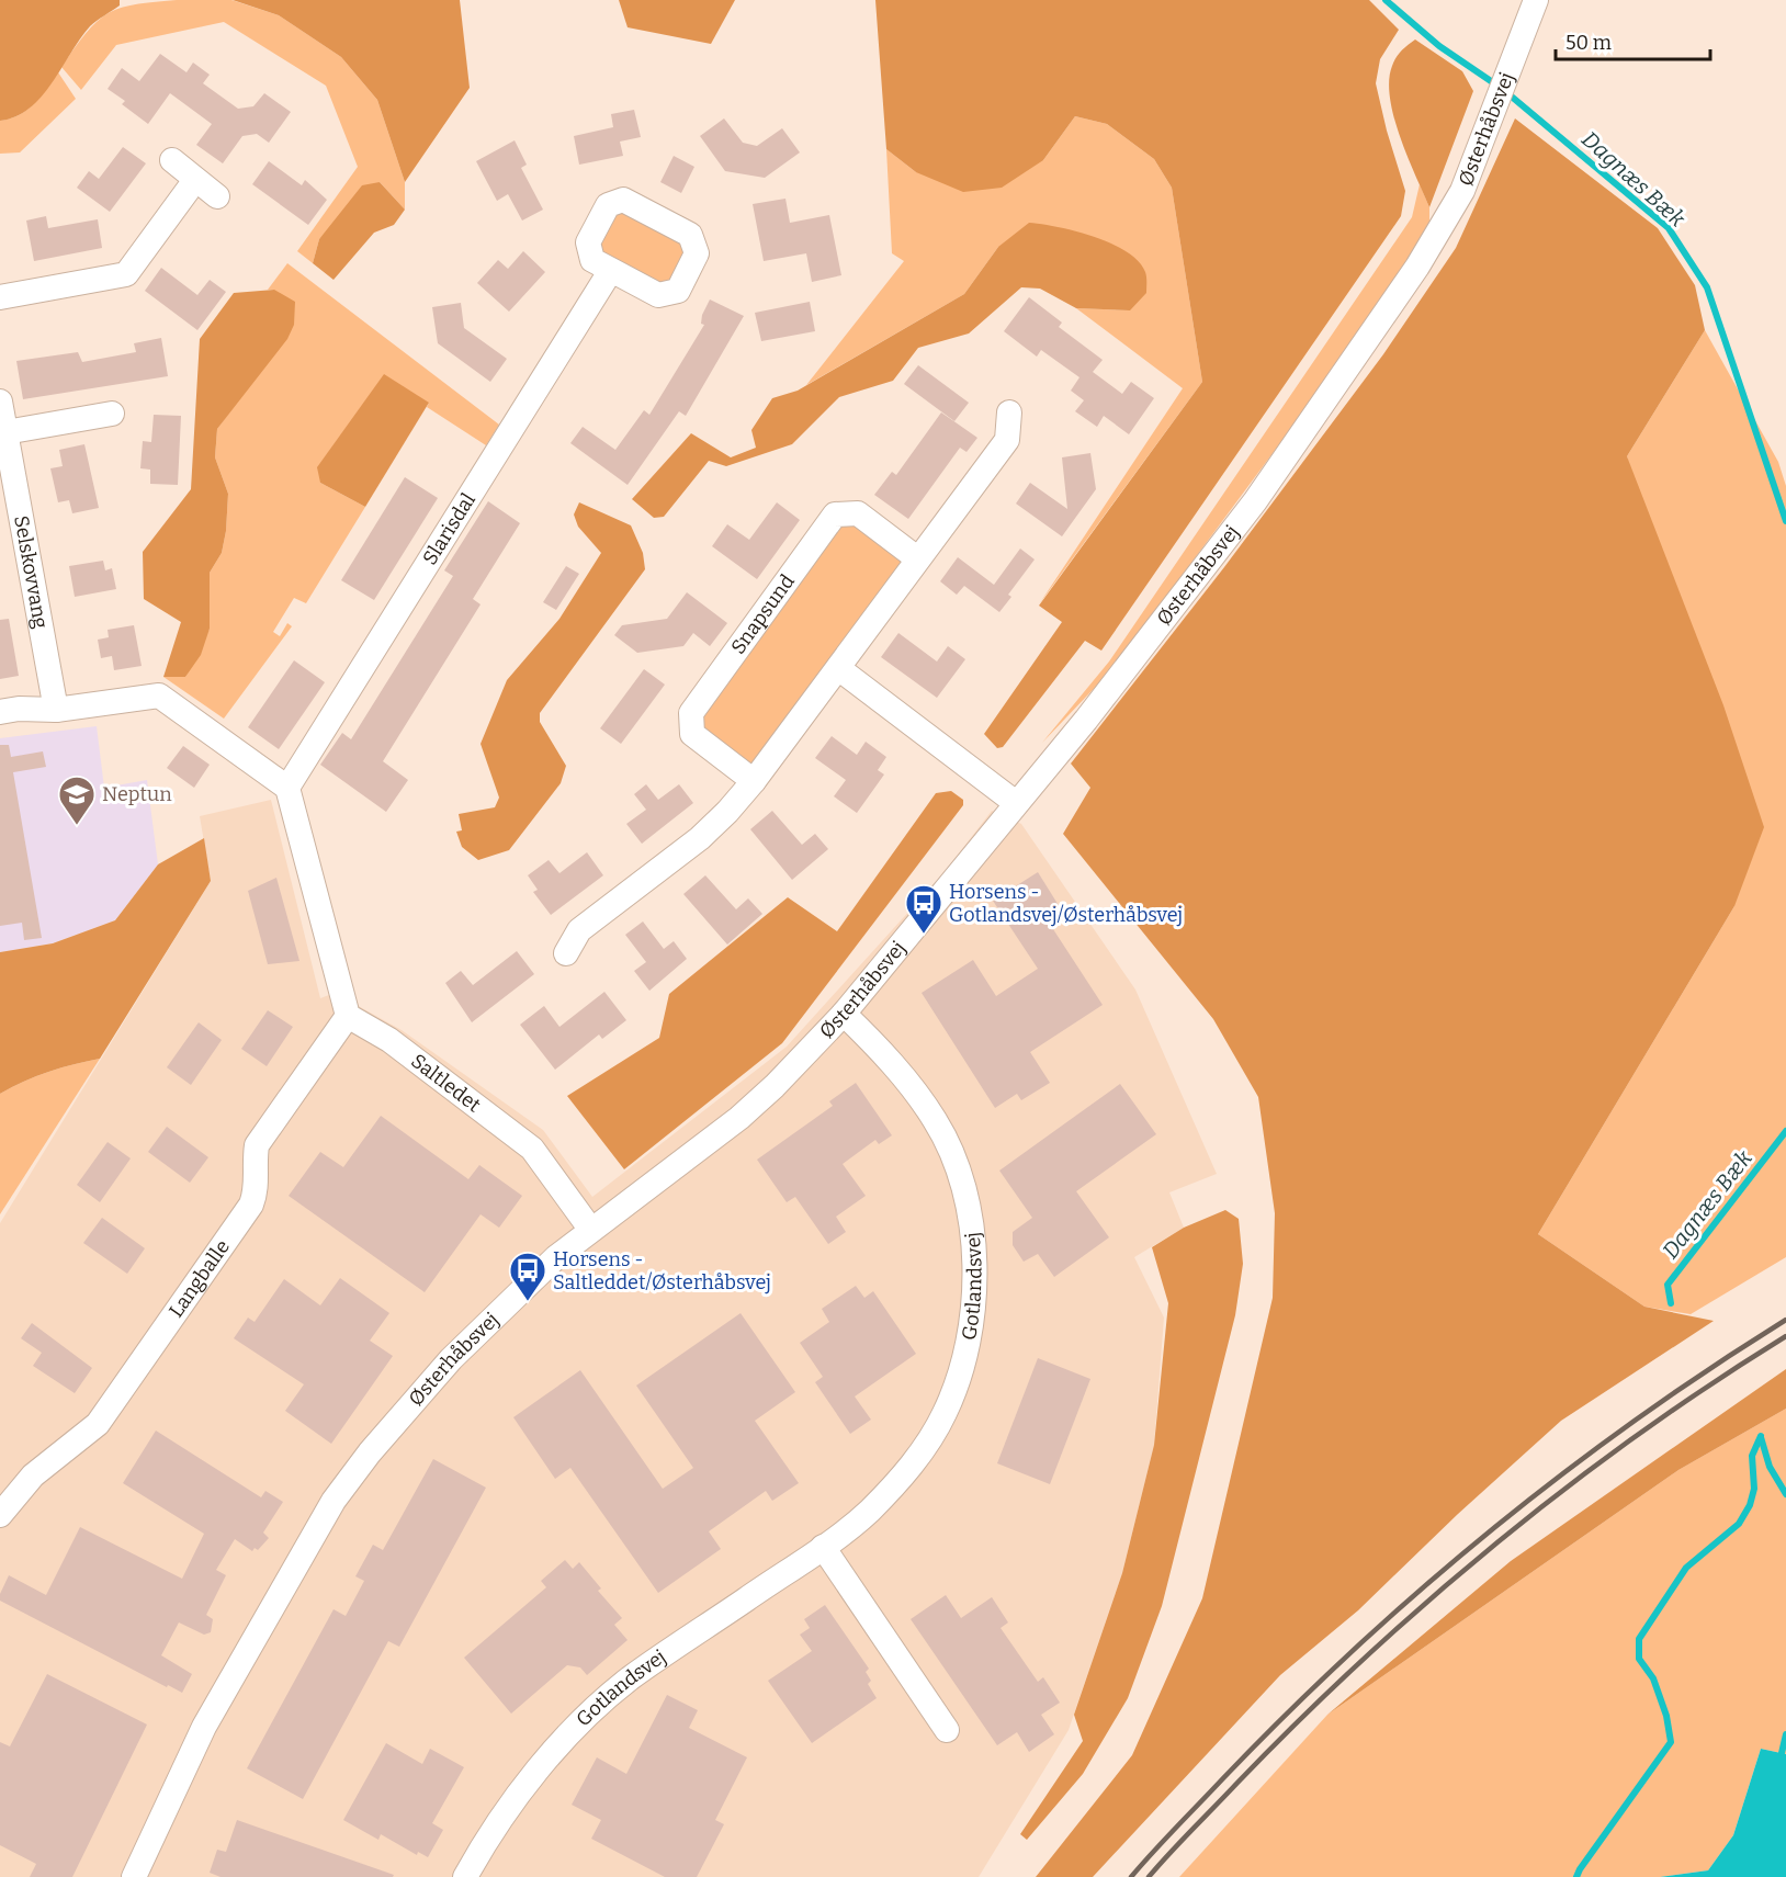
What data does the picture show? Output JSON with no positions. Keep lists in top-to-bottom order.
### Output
{
  "streets": {
    "street": [
      "Østerhåbsvej",
      "Slarisdal",
      "Selskovvang",
      "Snapsund",
      "Saltledet",
      "Langballe",
      "Gotlandsvej"
    ]
  },
  "crossings": [
    ["Østerhåbsvej", "Saltledet"],
    ["Østerhåbsvej", "Gotlandsvej"],
    ["Saltledet", "Langballe"]
  ],
  "water": ["Dagnæs Bæk"],
  "places": {
    "school or university": ["Neptun"],
    "bus stop": ["Horsens - Gotlandsvej/Østerhåbsvej", "Horsens - Saltleddet/Østerhåbsvej"]
  },
  "scale_bar": "50 m"
}
